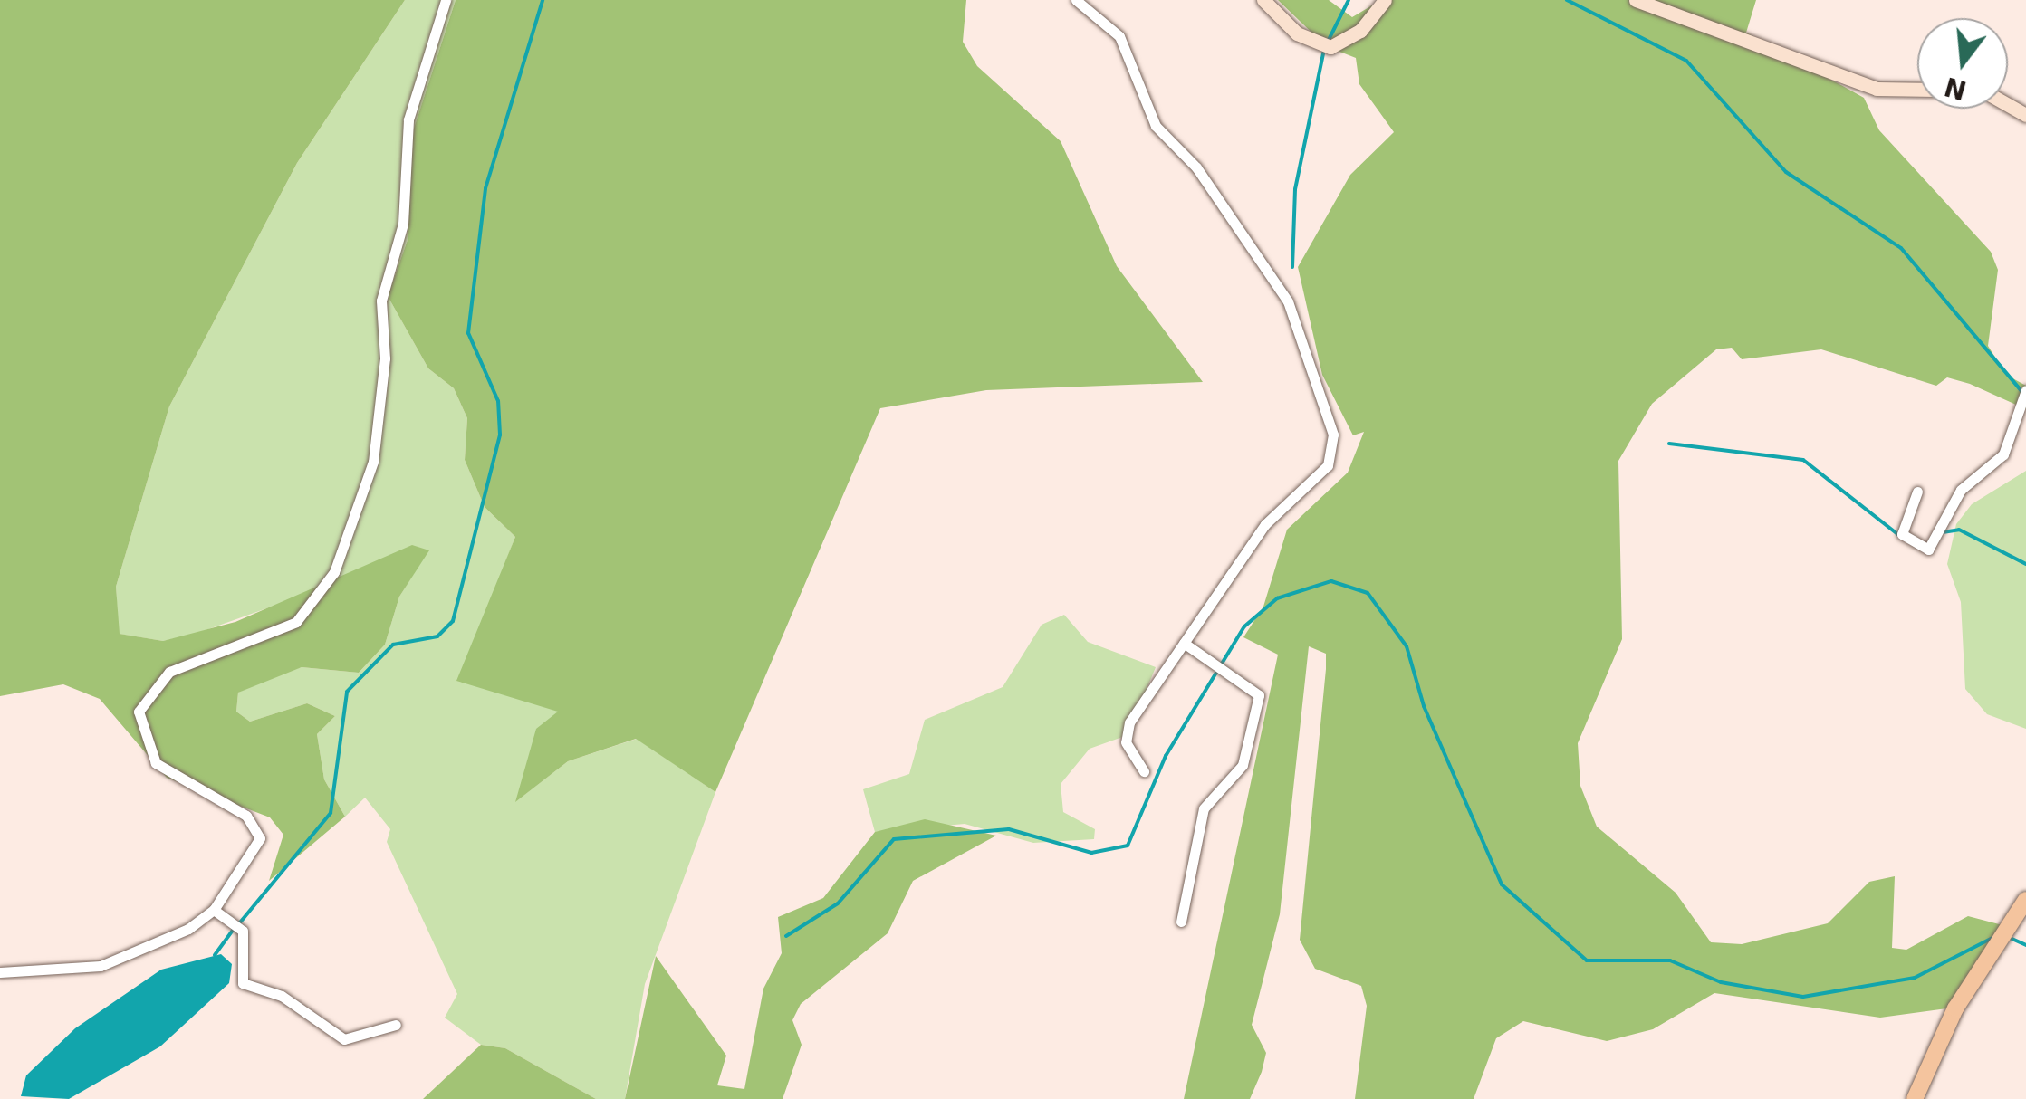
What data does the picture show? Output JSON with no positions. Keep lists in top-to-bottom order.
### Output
{
  "north": "bottom"
}
